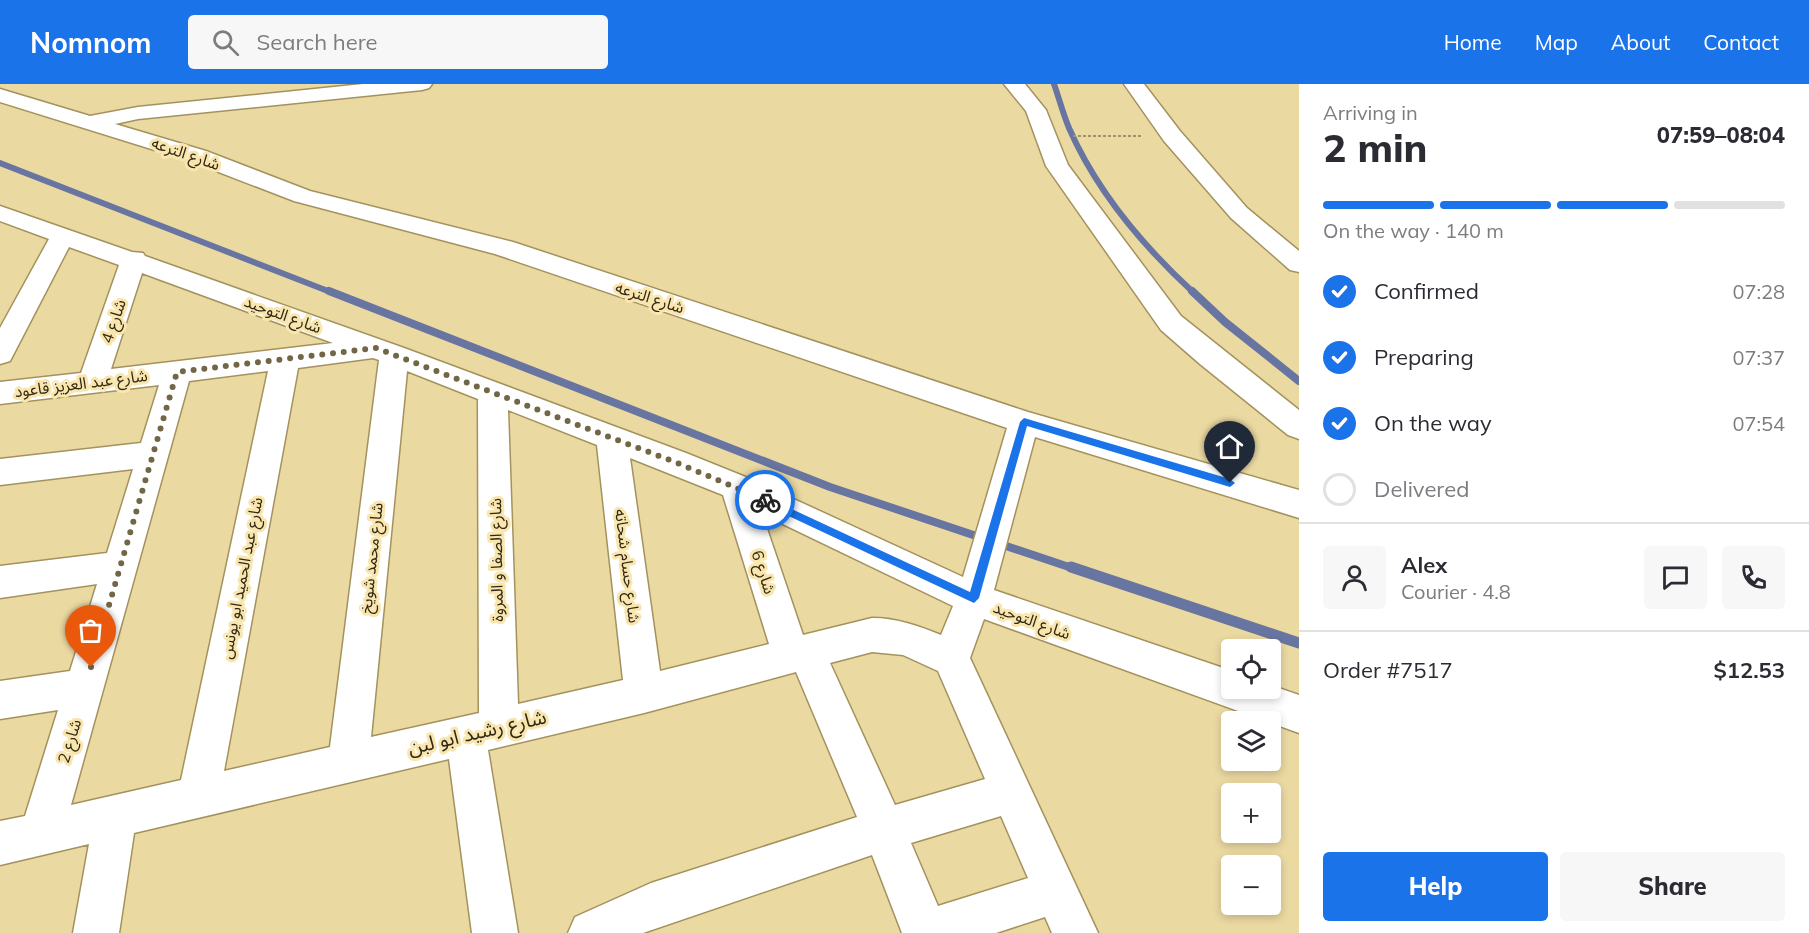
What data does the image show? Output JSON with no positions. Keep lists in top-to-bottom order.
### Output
{
  "streets": {
    "street": [
      "شارع الترعه",
      "شارع التوحيد",
      "شارع 4",
      "شارع عبد العزيز قاعود",
      "شارع محمد شويخ",
      "شارع الصفا و المروة",
      "شارع حسام شحاته",
      "شارع 6",
      "شارع عبد الحميد ابو يونس",
      "شارع رشيد ابو لبن",
      "شارع 2"
    ]
  },
  "crossings": [
    ["شارع التوحيد", "شارع 4"],
    ["شارع التوحيد", "شارع عبد العزيز قاعود"],
    ["شارع التوحيد", "شارع محمد شويخ"],
    ["شارع التوحيد", "شارع الصفا و المروة"],
    ["شارع التوحيد", "شارع حسام شحاته"],
    ["شارع التوحيد", "شارع 6"],
    ["شارع 4", "شارع عبد العزيز قاعود"],
    ["شارع عبد العزيز قاعود", "شارع محمد شويخ"],
    ["شارع عبد العزيز قاعود", "شارع عبد الحميد ابو يونس"],
    ["شارع عبد العزيز قاعود", "شارع 2"],
    ["شارع محمد شويخ", "شارع رشيد ابو لبن"],
    ["شارع الصفا و المروة", "شارع رشيد ابو لبن"],
    ["شارع حسام شحاته", "شارع رشيد ابو لبن"],
    ["شارع 6", "شارع رشيد ابو لبن"],
    ["شارع عبد الحميد ابو يونس", "شارع رشيد ابو لبن"],
    ["شارع رشيد ابو لبن", "شارع 2"]
  ],
  "page": {
    "header": "Nomnom",
    "search": "Search here",
    "nav": [
      "Home",
      "Map",
      "About",
      "Contact"
    ],
    "heading": ["2 min", "Arriving in", "07:59–08:04"],
    "panel": [
      "Alex",
      "Courier · 4.8",
      "Order #7517",
      "$12.53"
    ],
    "bar": "On the way · 140 m",
    "list": [
      ["Confirmed", "07:28"],
      ["Preparing", "07:37"],
      ["On the way", "07:54"],
      "Delivered"
    ],
    "map_buttons": ["+", "−"],
    "buttons": ["Help", "Share"]
  }
}
